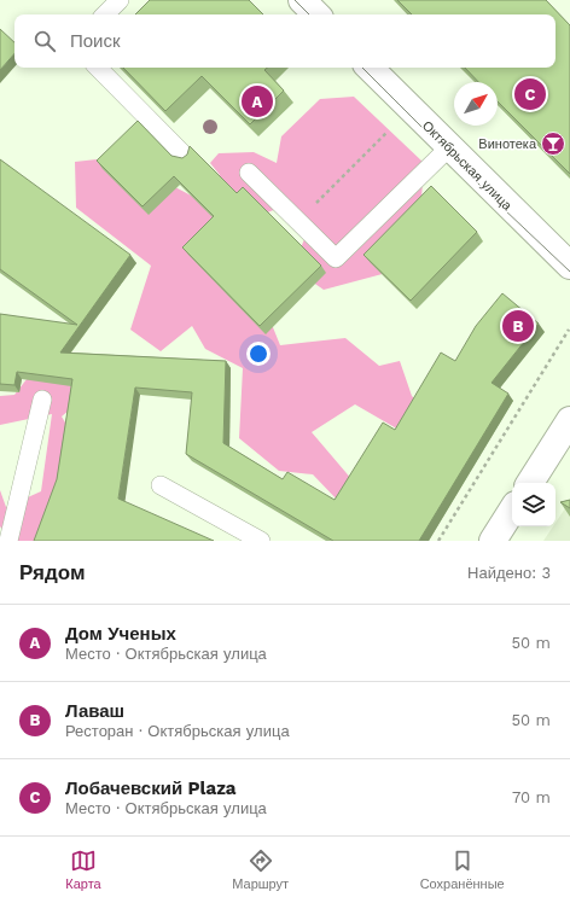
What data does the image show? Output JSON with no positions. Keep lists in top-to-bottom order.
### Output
{
  "streets": {
    "street": ["Октябрьская улица"]
  },
  "places": {
    "bar": ["Винотека"]
  },
  "north": "top right",
  "page": {
    "search": "Поиск",
    "pins": ["C", "A", "B"],
    "heading": ["Рядом", "Найдено: 3"],
    "list": [
      {
        "mark": "A",
        "name": "Дом Ученых",
        "note": "Место · Октябрьская улица",
        "value": "50 m"
      },
      {
        "mark": "B",
        "name": "Лаваш",
        "note": "Ресторан · Октябрьская улица",
        "value": "50 m"
      },
      {
        "mark": "C",
        "name": "Лобачевский Plaza",
        "note": "Место · Октябрьская улица",
        "value": "70 m"
      }
    ],
    "nav": ["Карта", "Маршрут", "Сохранённые"]
  }
}
